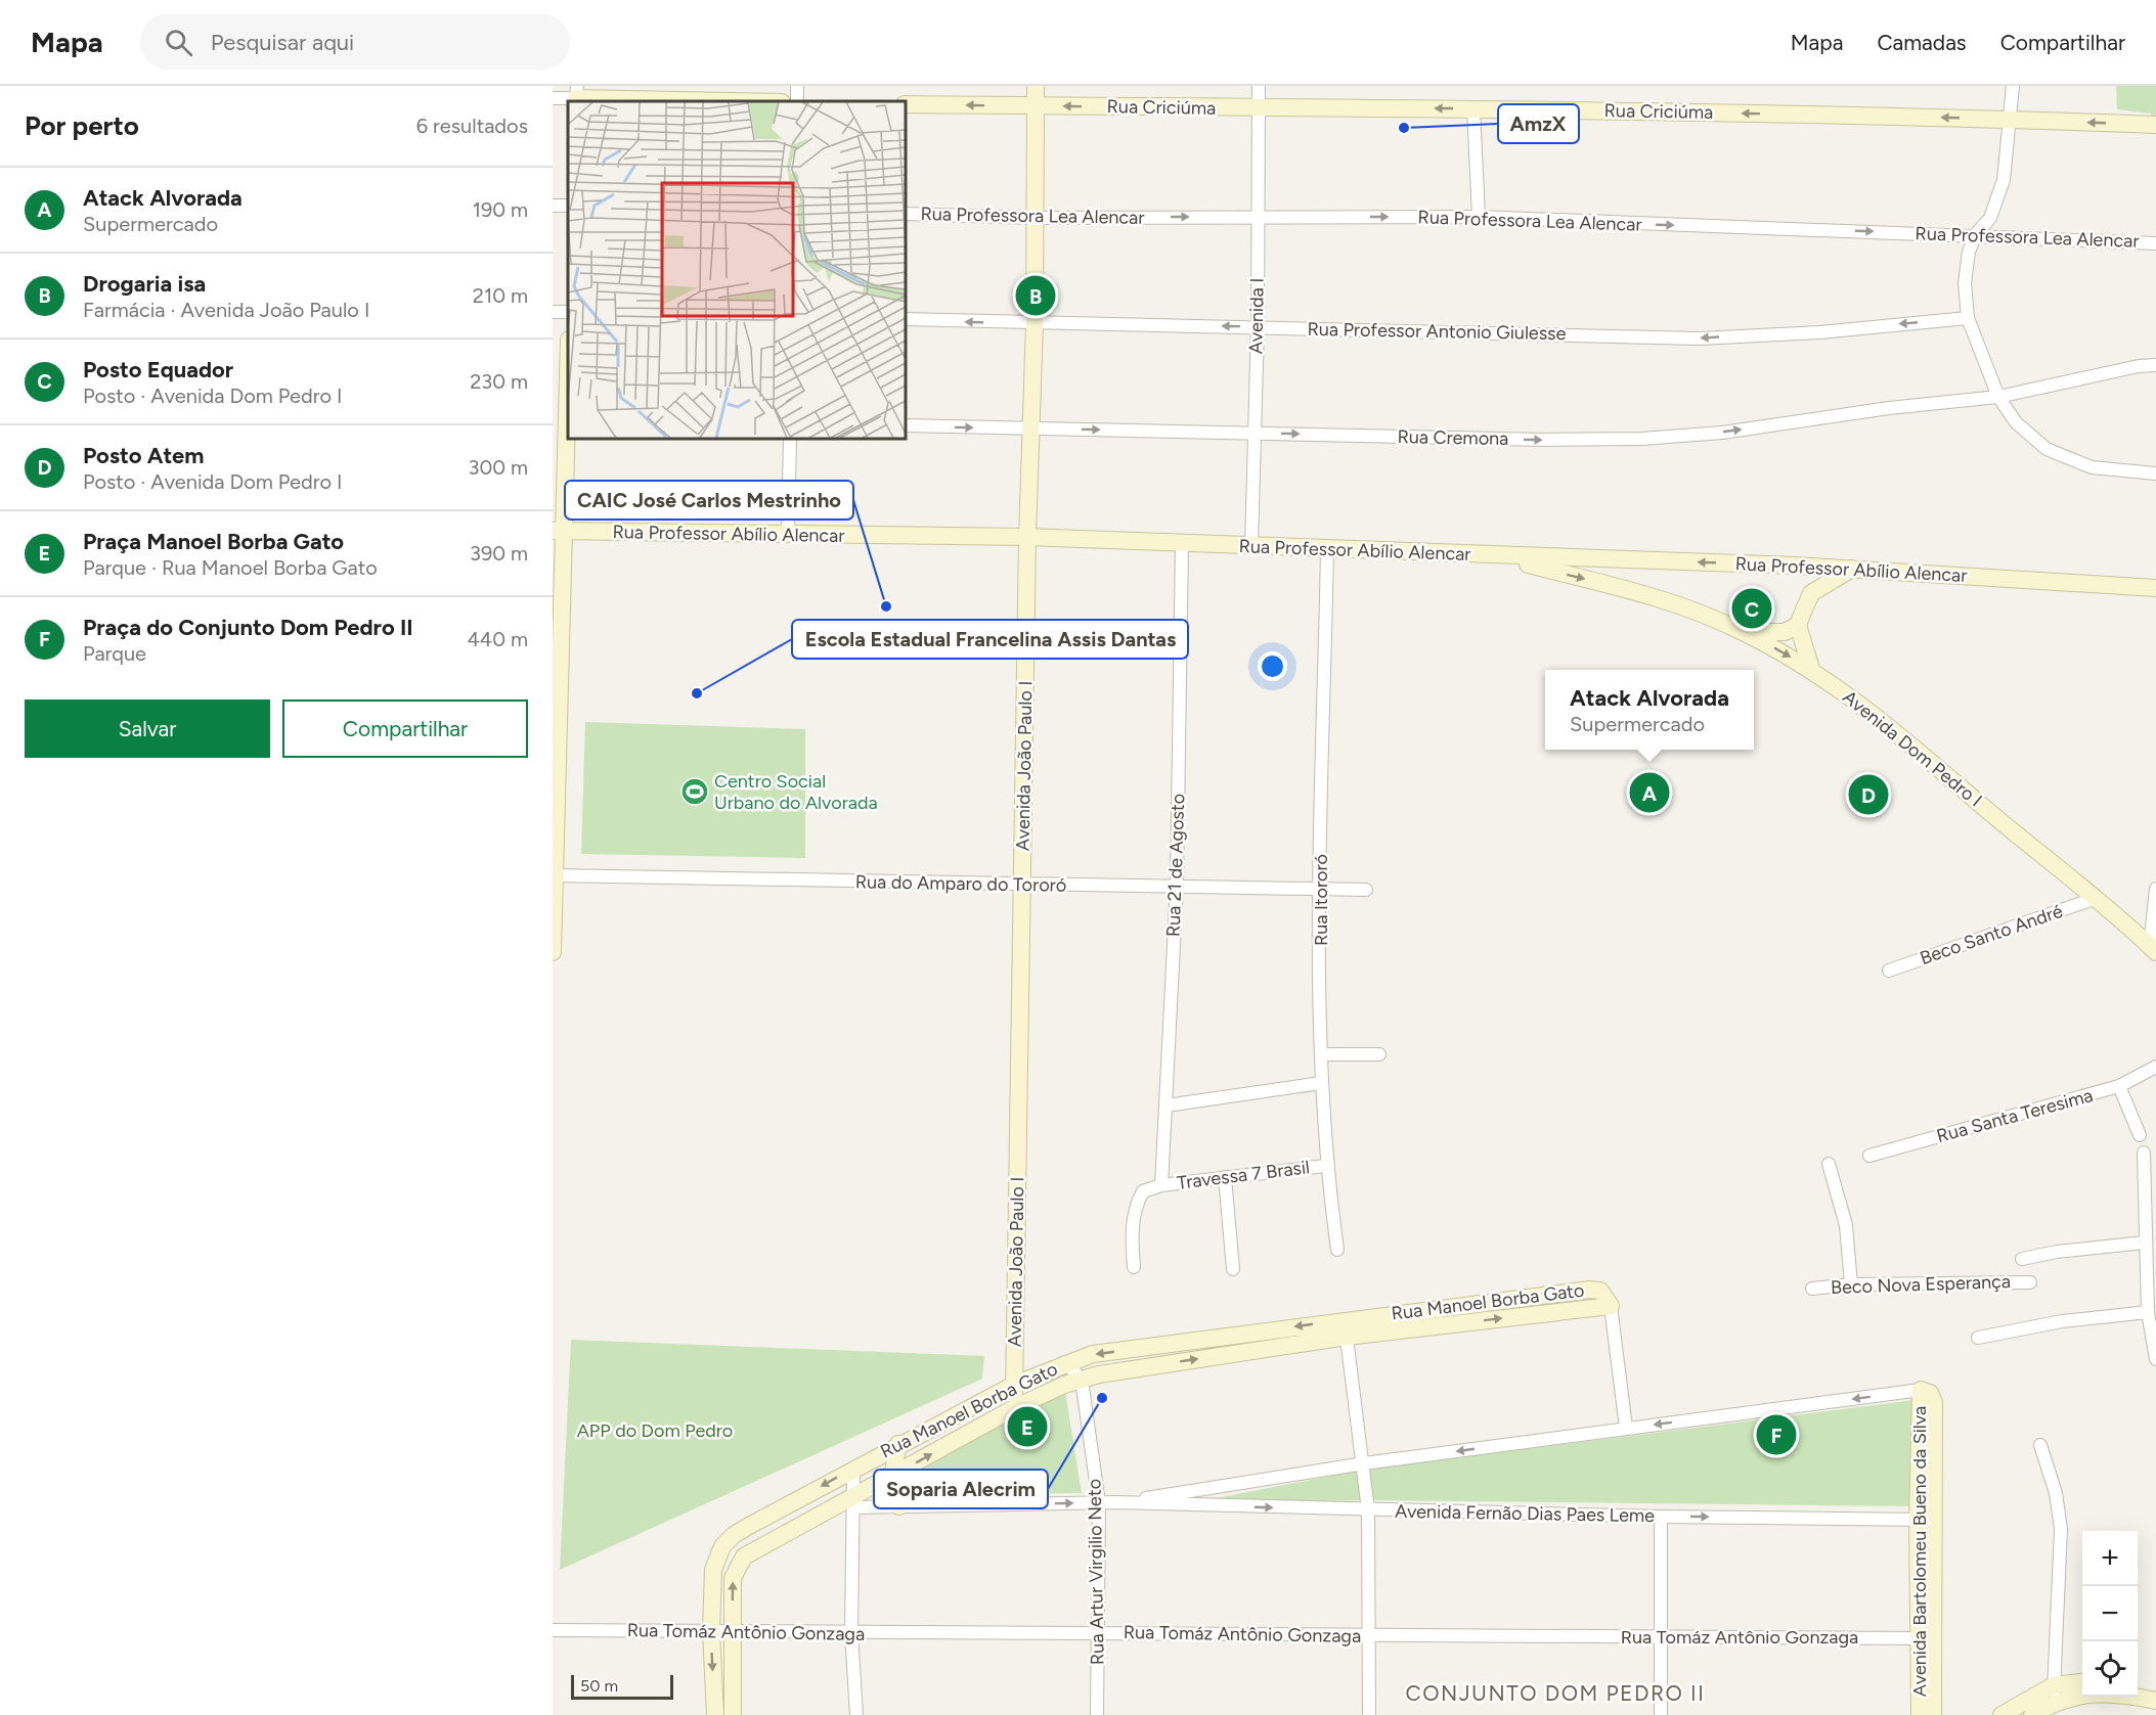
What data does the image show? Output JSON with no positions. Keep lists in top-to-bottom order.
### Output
{
  "streets": {
    "street": [
      "Rua Criciúma",
      "Rua Professora Lea Alencar",
      "Avenida I",
      "Rua Professor Antonio Giulesse",
      "Rua Cremona",
      "Rua Professor Abílio Alencar",
      "Avenida Dom Pedro I",
      "Avenida João Paulo I",
      "Rua 21 de Agosto",
      "Rua do Amparo do Tororó",
      "Rua Itororó",
      "Beco Santo André",
      "Rua Santa Teresima",
      "Travessa 7 Brasil",
      "Beco Nova Esperança",
      "Rua Manoel Borba Gato",
      "Avenida Fernão Dias Paes Leme",
      "Avenida Bartolomeu Bueno da Silva",
      "Rua Artur Virgilio Neto",
      "Rua Tomáz Antônio Gonzaga"
    ]
  },
  "crossings": [
    ["Rua Criciúma", "Avenida I"],
    ["Rua Criciúma", "Avenida João Paulo I"],
    ["Rua Professora Lea Alencar", "Avenida I"],
    ["Rua Professora Lea Alencar", "Avenida João Paulo I"],
    ["Avenida I", "Rua Professor Antonio Giulesse"],
    ["Avenida I", "Rua Cremona"],
    ["Avenida I", "Rua Professor Abílio Alencar"],
    ["Rua Professor Antonio Giulesse", "Avenida João Paulo I"],
    ["Rua Cremona", "Avenida João Paulo I"],
    ["Rua Professor Abílio Alencar", "Avenida Dom Pedro I"],
    ["Rua Professor Abílio Alencar", "Avenida João Paulo I"],
    ["Rua Professor Abílio Alencar", "Rua 21 de Agosto"],
    ["Rua Professor Abílio Alencar", "Rua Itororó"],
    ["Avenida Dom Pedro I", "Beco Santo André"],
    ["Avenida João Paulo I", "Rua do Amparo do Tororó"],
    ["Avenida João Paulo I", "Rua Manoel Borba Gato"],
    ["Rua 21 de Agosto", "Rua do Amparo do Tororó"],
    ["Rua 21 de Agosto", "Travessa 7 Brasil"],
    ["Rua do Amparo do Tororó", "Rua Itororó"],
    ["Rua Itororó", "Travessa 7 Brasil"],
    ["Rua Manoel Borba Gato", "Avenida Fernão Dias Paes Leme"],
    ["Rua Manoel Borba Gato", "Rua Artur Virgilio Neto"],
    ["Rua Manoel Borba Gato", "Rua Tomáz Antônio Gonzaga"],
    ["Avenida Fernão Dias Paes Leme", "Avenida Bartolomeu Bueno da Silva"],
    ["Avenida Fernão Dias Paes Leme", "Rua Artur Virgilio Neto"],
    ["Avenida Bartolomeu Bueno da Silva", "Rua Tomáz Antônio Gonzaga"],
    ["Rua Artur Virgilio Neto", "Rua Tomáz Antônio Gonzaga"]
  ],
  "one_way": [
    "Rua Criciúma",
    "Rua Professora Lea Alencar",
    "Rua Professor Antonio Giulesse",
    "Rua Cremona"
  ],
  "districts": ["CONJUNTO DOM PEDRO II"],
  "parks": ["APP do Dom Pedro"],
  "places": {
    "other": [
      "AmzX",
      "CAIC José Carlos Mestrinho",
      "Escola Estadual Francelina Assis Dantas",
      "Soparia Alecrim"
    ],
    "sports": ["Centro Social Urbano do Alvorada"]
  },
  "scale_bar": "50 m",
  "page": {
    "header": "Mapa",
    "search": "Pesquisar aqui",
    "nav": ["Mapa", "Camadas", "Compartilhar"],
    "heading": ["Por perto", "6 resultados"],
    "list": [
      {
        "mark": "A",
        "name": "Atack Alvorada",
        "note": "Supermercado",
        "value": "190 m"
      },
      {
        "mark": "B",
        "name": "Drogaria isa",
        "note": "Farmácia · Avenida João Paulo I",
        "value": "210 m"
      },
      {
        "mark": "C",
        "name": "Posto Equador",
        "note": "Posto · Avenida Dom Pedro I",
        "value": "230 m"
      },
      {
        "mark": "D",
        "name": "Posto Atem",
        "note": "Posto · Avenida Dom Pedro I",
        "value": "300 m"
      },
      {
        "mark": "E",
        "name": "Praça Manoel Borba Gato",
        "note": "Parque · Rua Manoel Borba Gato",
        "value": "390 m"
      },
      {
        "mark": "F",
        "name": "Praça do Conjunto Dom Pedro II",
        "note": "Parque",
        "value": "440 m"
      }
    ],
    "pins": [
      "B",
      "C",
      "A",
      "D",
      "E",
      "F"
    ],
    "popup": ["Atack Alvorada", "Supermercado"],
    "buttons": ["Salvar", "Compartilhar"],
    "map_buttons": ["+", "−"],
    "scale": "50 m"
  }
}
